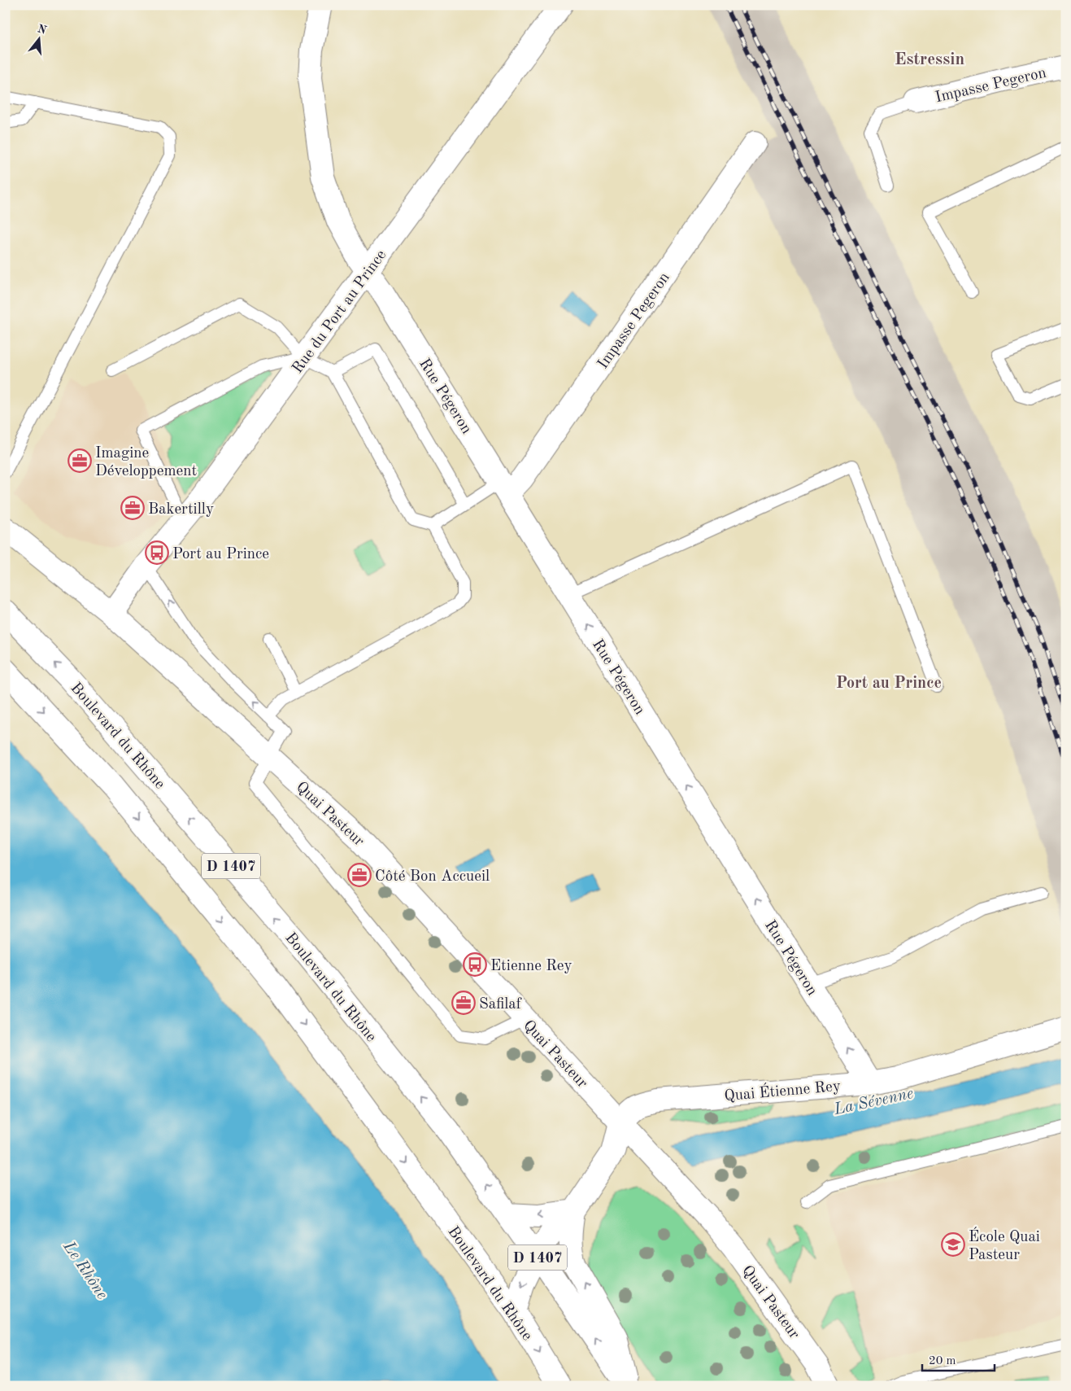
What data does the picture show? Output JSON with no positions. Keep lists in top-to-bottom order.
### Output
{
  "streets": {
    "main road": [
      "Impasse Pegeron",
      "Rue du Port au Prince",
      "Rue Pégeron",
      "Boulevard du Rhône",
      "Quai Pasteur",
      "D 1407",
      "Quai Étienne Rey"
    ]
  },
  "crossings": [
    ["Impasse Pegeron", "Rue Pégeron"],
    ["Rue du Port au Prince", "Rue Pégeron"],
    ["Rue du Port au Prince", "Quai Pasteur"],
    ["Rue Pégeron", "Quai Étienne Rey"],
    ["Quai Pasteur", "Quai Étienne Rey"]
  ],
  "one_way": ["Rue Pégeron"],
  "districts": ["Estressin", "Port au Prince"],
  "water": ["La Sévenne", "Le Rhône"],
  "places": {
    "office": [
      "Imagine Développement",
      "Bakertilly",
      "Côté Bon Accueil",
      "Safilaf"
    ],
    "bus stop": ["Port au Prince", "Etienne Rey"],
    "school or university": ["École Quai Pasteur"]
  },
  "scale_bar": "20 m",
  "north": "top"
}
